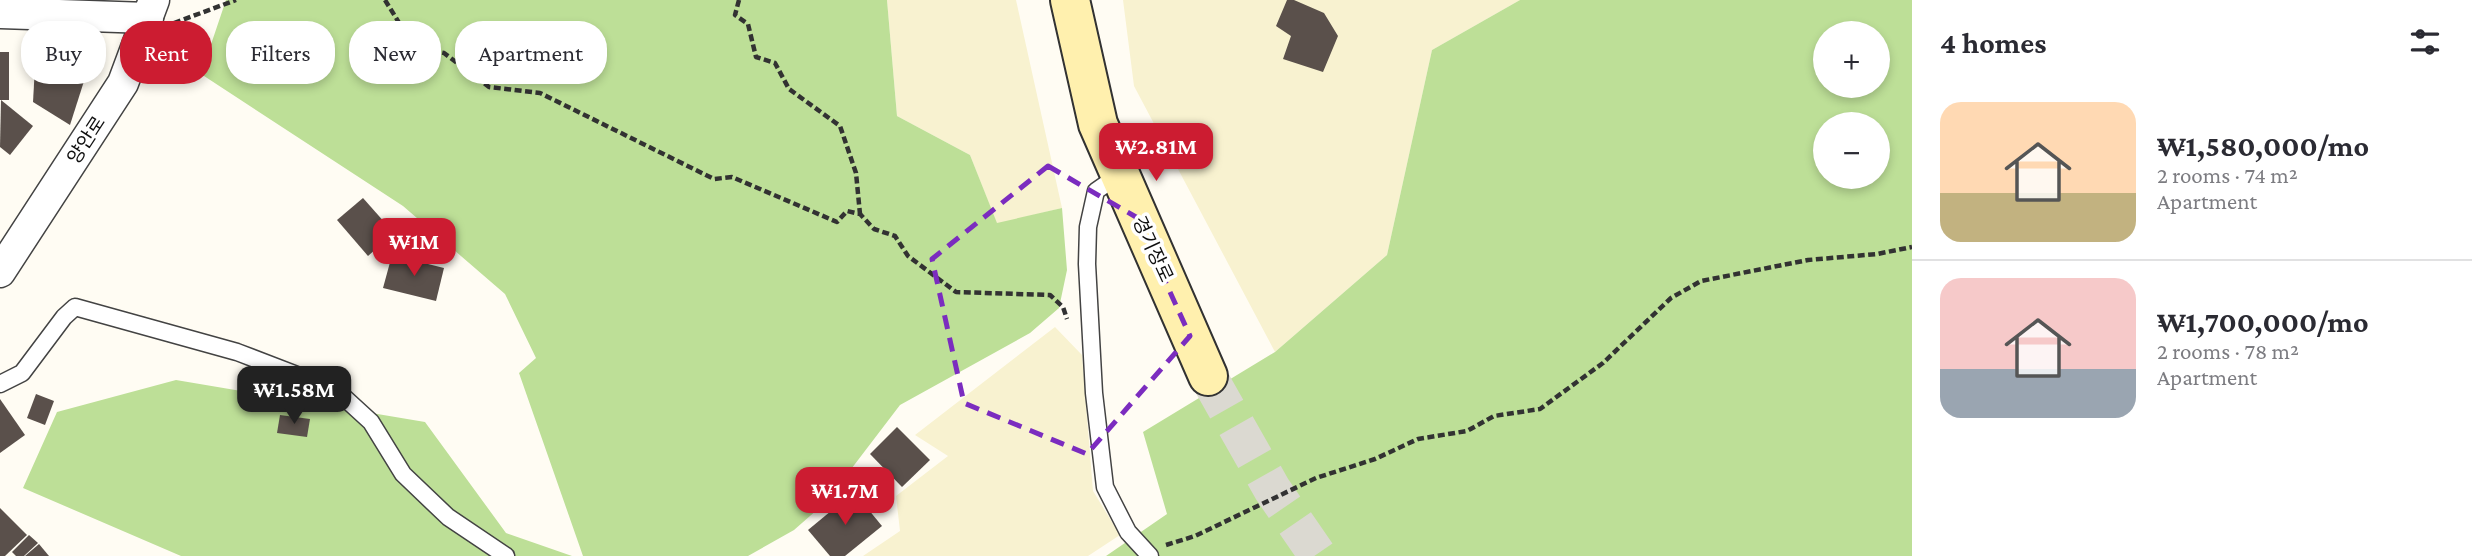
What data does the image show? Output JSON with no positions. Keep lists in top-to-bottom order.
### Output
{
  "streets": {
    "street": ["양안로", "경기장로"]
  },
  "page": {
    "heading": "4 homes",
    "map_buttons": ["+", "−"],
    "chip": [
      "Buy",
      "Rent",
      "Filters",
      "New",
      "Apartment"
    ],
    "list": [
      {
        "name": "₩1,580,000/mo",
        "note": "2 rooms · 74 m² · Apartment"
      },
      {
        "name": "₩1,700,000/mo",
        "note": "2 rooms · 78 m² · Apartment"
      }
    ],
    "price": [
      "₩2.81M",
      "₩1M",
      "₩1.58M",
      "₩1.7M"
    ]
  }
}
